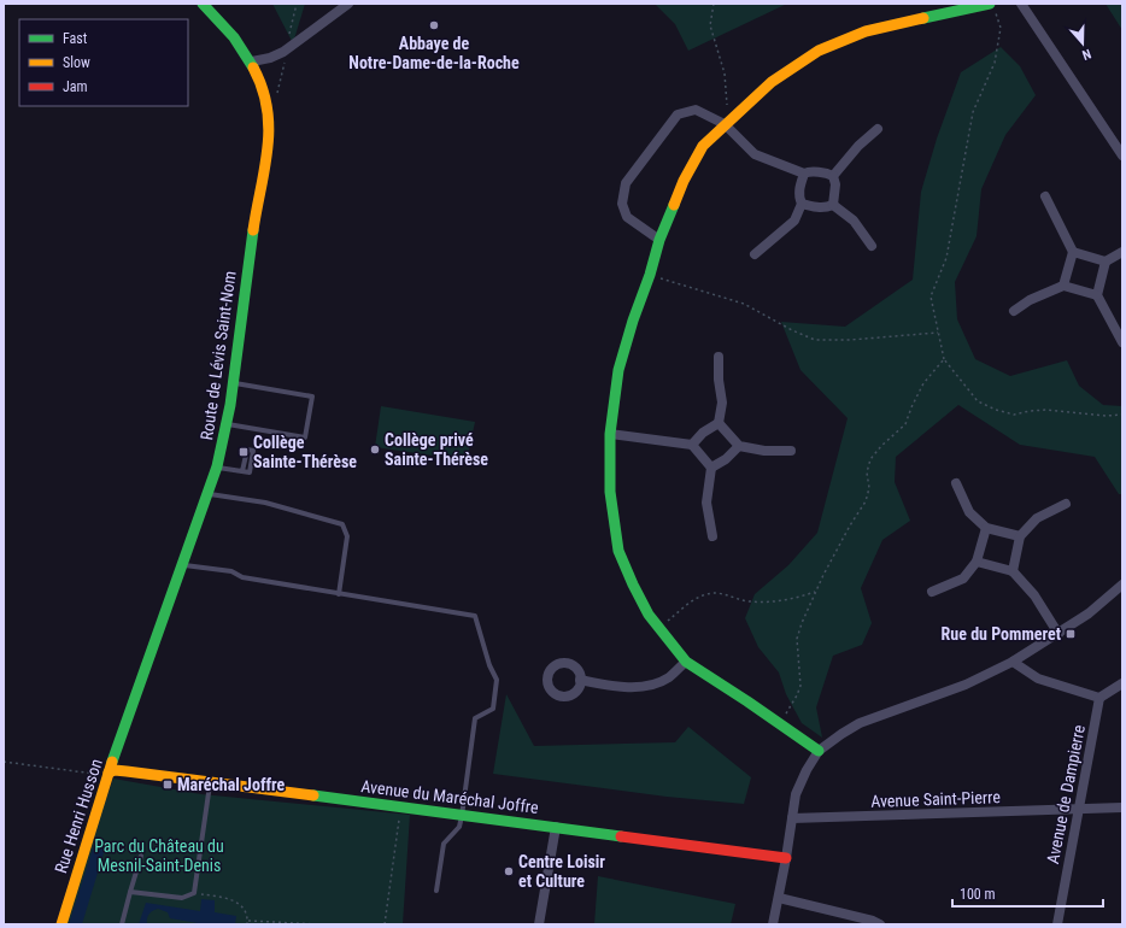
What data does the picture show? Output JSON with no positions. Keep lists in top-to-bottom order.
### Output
{
  "streets": {
    "street": [
      "Route de Lévis Saint-Nom",
      "Avenue de Dampierre",
      "Avenue du Maréchal Joffre",
      "Avenue Saint-Pierre",
      "Rue Henri Husson"
    ]
  },
  "crossings": [
    ["Route de Lévis Saint-Nom", "Rue Henri Husson"],
    ["Avenue de Dampierre", "Avenue Saint-Pierre"],
    ["Avenue du Maréchal Joffre", "Rue Henri Husson"]
  ],
  "parks": ["Parc du Château du Mesnil-Saint-Denis"],
  "places": {
    "other": ["Abbaye de Notre-Dame-de-la-Roche", "Collège privé Sainte-Thérèse", "Centre Loisir et Culture"],
    "transit": ["Collège Sainte-Thérèse", "Rue du Pommeret", "Maréchal Joffre"]
  },
  "legend": ["Fast", "Slow", "Jam"],
  "scale_bar": "100 m",
  "north": "bottom"
}
